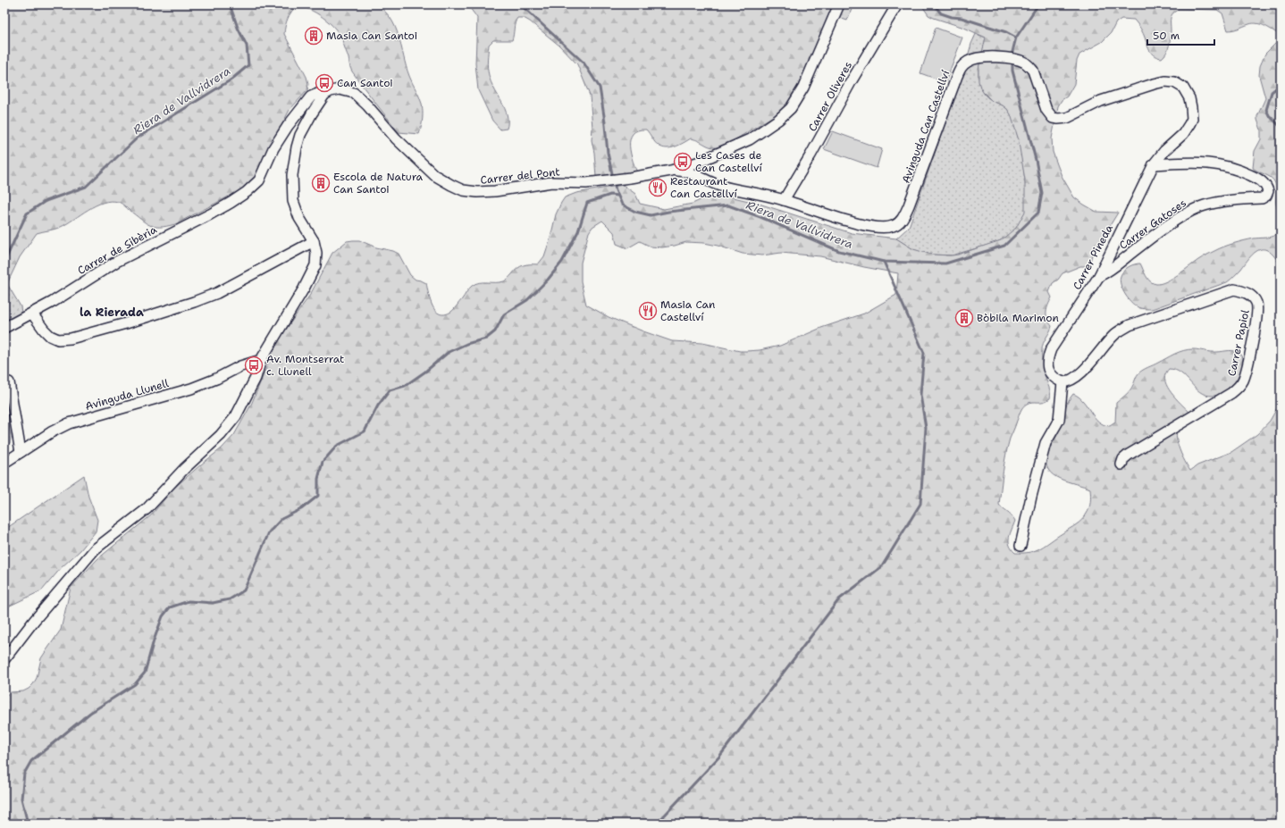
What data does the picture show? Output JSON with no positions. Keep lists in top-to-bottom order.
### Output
{
  "streets": {
    "street": [
      "Carrer Oliveres",
      "Avinguda Can Castellví",
      "Carrer del Pont",
      "Carrer Gatoses",
      "Carrer de Sibèria",
      "Carrer Pineda",
      "Carrer Papiol",
      "Avinguda Llunell"
    ]
  },
  "crossings": [
    ["Carrer Oliveres", "Avinguda Can Castellví"],
    ["Avinguda Can Castellví", "Carrer del Pont"],
    ["Avinguda Can Castellví", "Carrer Pineda"],
    ["Carrer del Pont", "Carrer de Sibèria"],
    ["Carrer Gatoses", "Carrer Pineda"],
    ["Carrer Pineda", "Carrer Papiol"]
  ],
  "districts": ["la Rierada"],
  "water": ["Riera de Vallvidrera"],
  "places": {
    "building": ["Masia Can Santoi", "Escola de Natura Can Santoi", "Bòbila Marimon"],
    "bus stop": ["Can Santoi", "Les Cases de Can Castellví", "Av. Montserrat c. Llunell"],
    "restaurant": ["Restaurant Can Castellví", "Masia Can Castellví"]
  },
  "scale_bar": "50 m"
}
